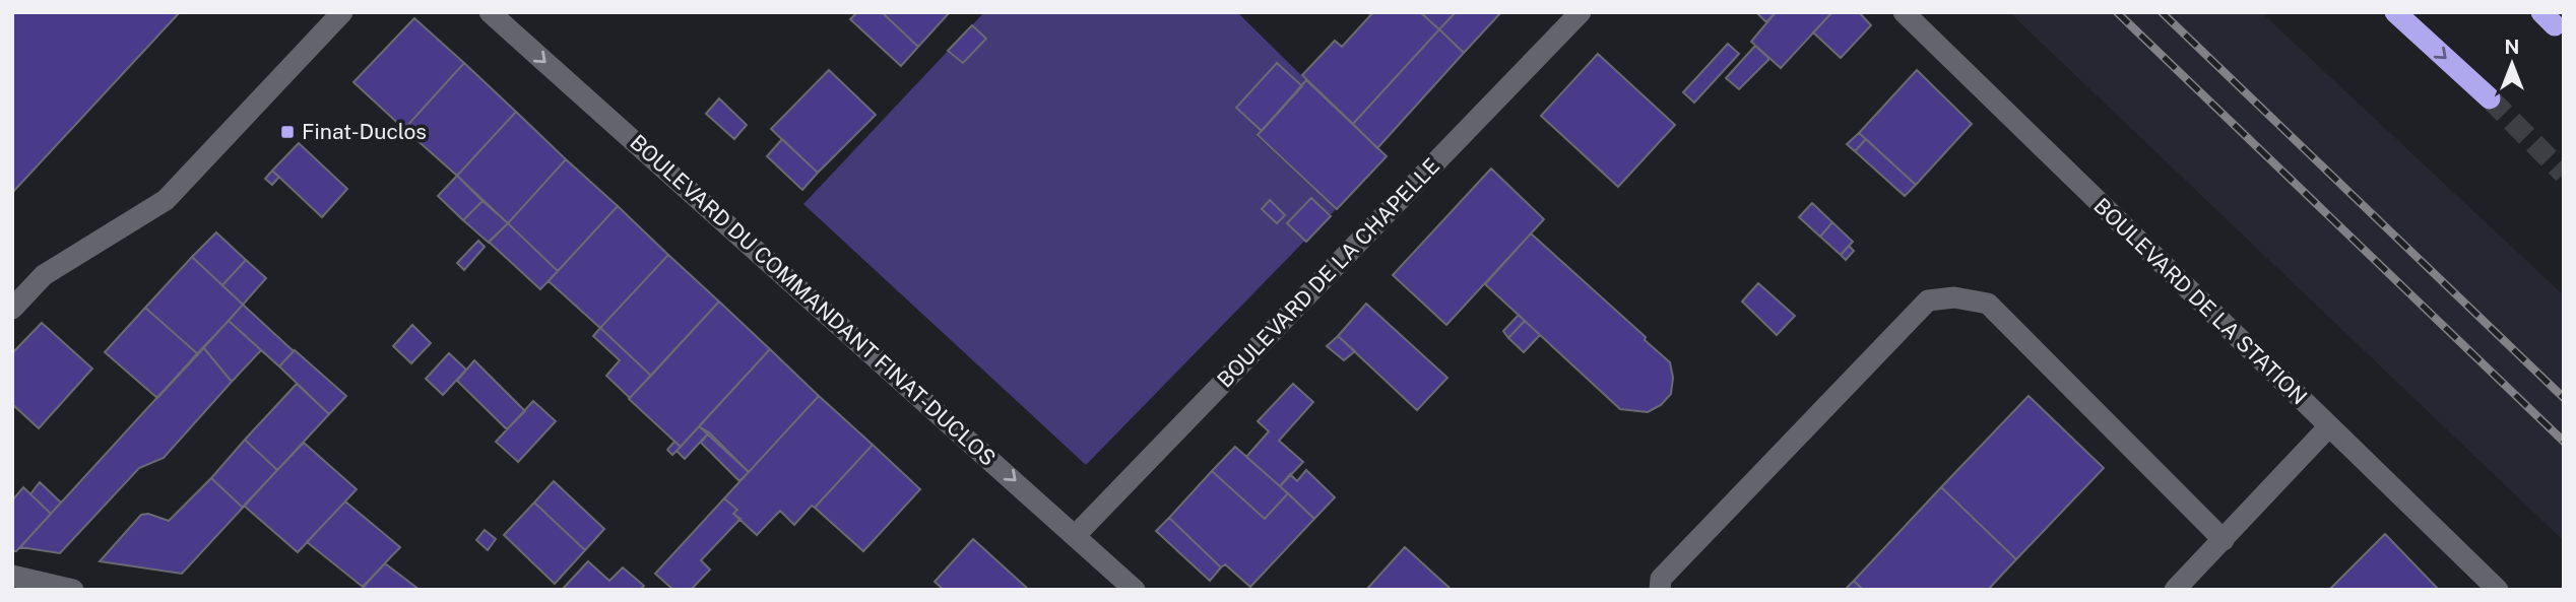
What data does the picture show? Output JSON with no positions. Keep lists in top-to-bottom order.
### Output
{
  "streets": {
    "street": ["BOULEVARD DE LA CHAPELLE", "BOULEVARD DU COMMANDANT FINAT-DUCLOS", "BOULEVARD DE LA STATION"]
  },
  "crossings": [
    ["BOULEVARD DE LA CHAPELLE", "BOULEVARD DU COMMANDANT FINAT-DUCLOS"]
  ],
  "one_way": ["BOULEVARD DU COMMANDANT FINAT-DUCLOS"],
  "places": {
    "transit": ["Finat-Duclos"]
  },
  "north": "top"
}
